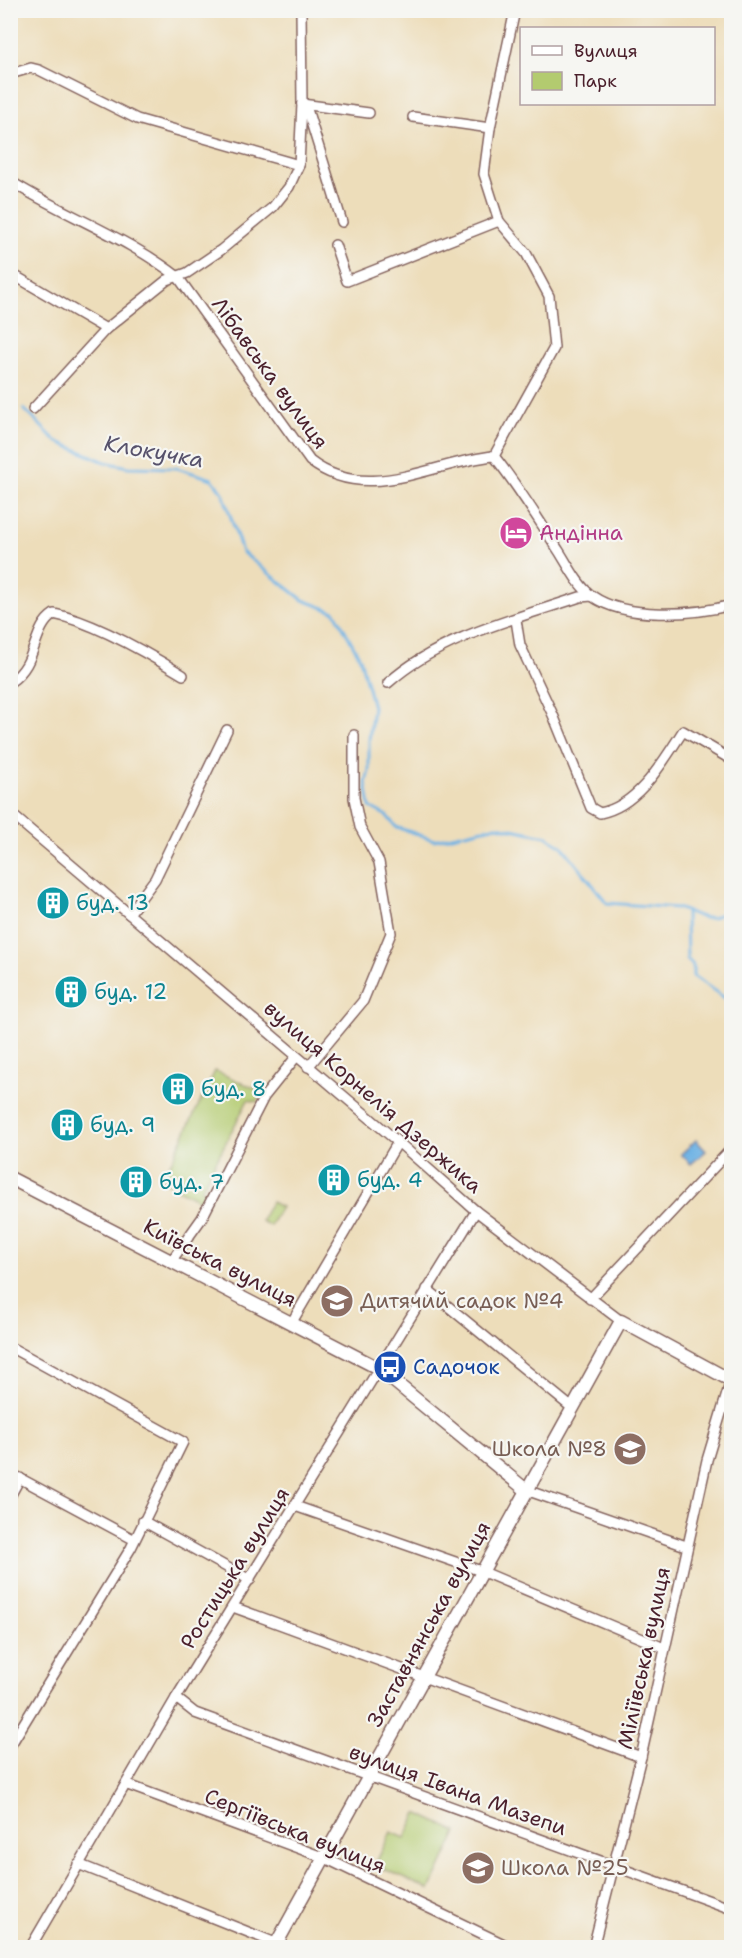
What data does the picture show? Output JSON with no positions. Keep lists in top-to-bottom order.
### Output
{
  "streets": {
    "street": [
      "Лібавська вулиця",
      "вулиця Корнелія Дзержика",
      "Київська вулиця",
      "Ростицька вулиця",
      "Заставнянська вулиця",
      "Міліївська вулиця",
      "вулиця Івана Мазепи",
      "Сергіївська вулиця"
    ]
  },
  "crossings": [
    ["вулиця Корнелія Дзержика", "Ростицька вулиця"],
    ["вулиця Корнелія Дзержика", "Заставнянська вулиця"],
    ["вулиця Корнелія Дзержика", "Міліївська вулиця"],
    ["Київська вулиця", "Ростицька вулиця"],
    ["Київська вулиця", "Заставнянська вулиця"],
    ["Київська вулиця", "Міліївська вулиця"],
    ["Ростицька вулиця", "вулиця Івана Мазепи"],
    ["Ростицька вулиця", "Сергіївська вулиця"],
    ["Заставнянська вулиця", "вулиця Івана Мазепи"],
    ["Заставнянська вулиця", "Сергіївська вулиця"],
    ["Міліївська вулиця", "вулиця Івана Мазепи"]
  ],
  "water": ["Клокучка"],
  "places": {
    "hotel": ["Андінна"],
    "building": [
      "буд. 13",
      "буд. 12",
      "буд. 8",
      "буд. 9",
      "буд. 4",
      "буд. 7"
    ],
    "school or university": ["Дитячий садок №4", "Школа №8", "Школа №25"],
    "bus stop": ["Садочок"]
  },
  "legend": ["Вулиця", "Парк"]
}
